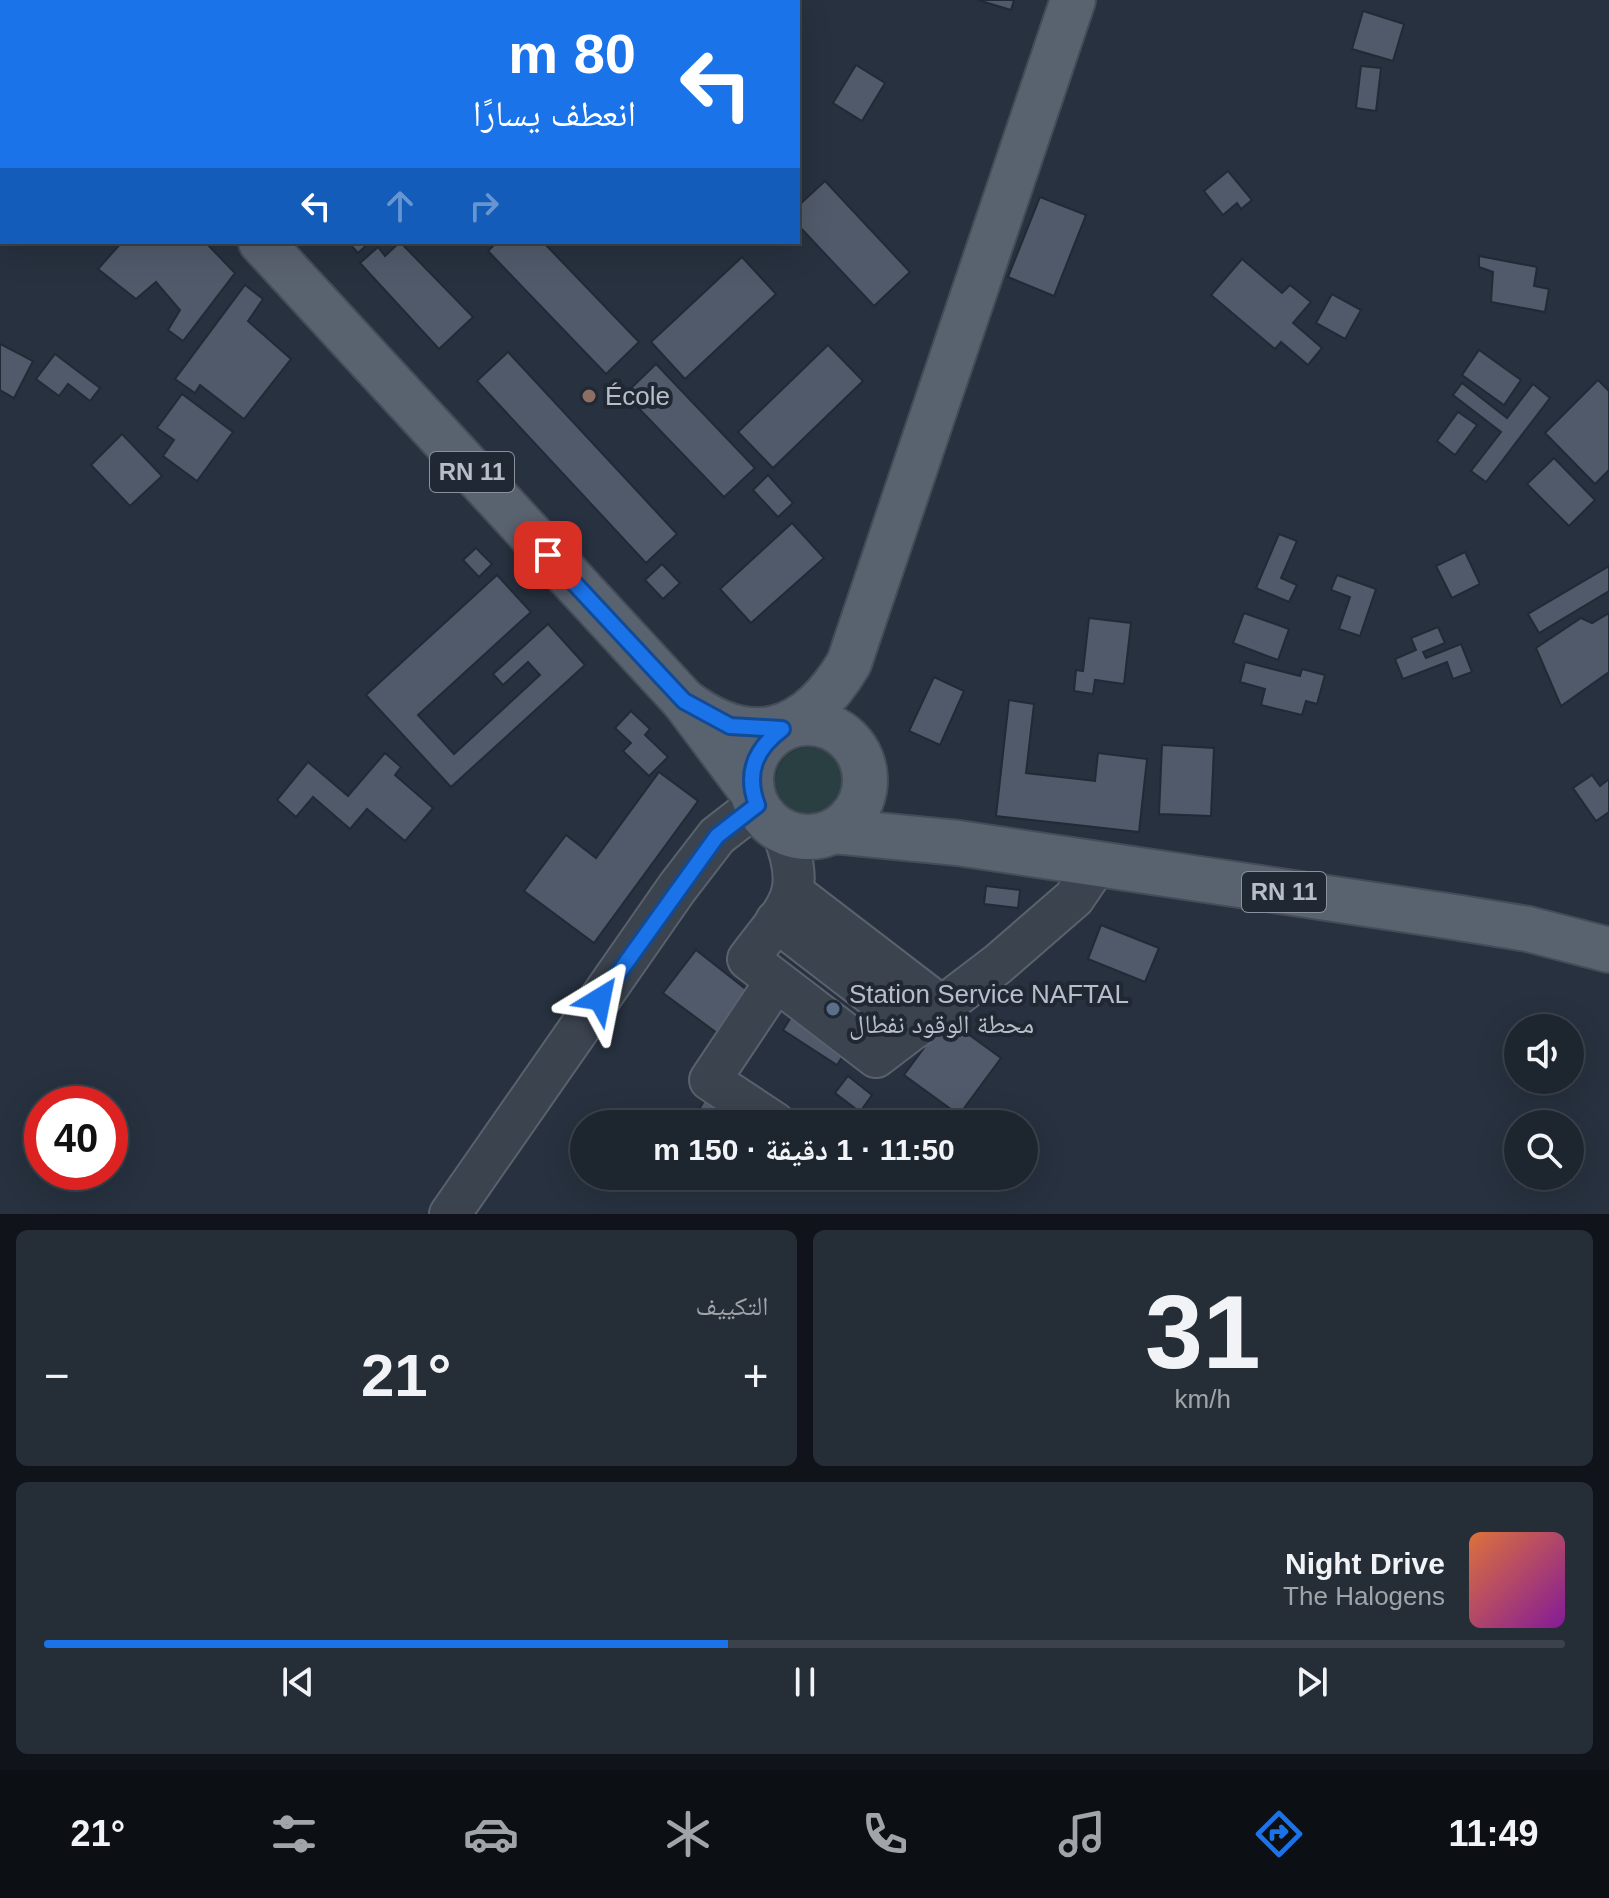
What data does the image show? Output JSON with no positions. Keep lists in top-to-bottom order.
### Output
{
  "streets": {
    "main road": ["RN 11"]
  },
  "places": ["École", "Station Service NAFTAL محطة الوقود نفطال"],
  "page": {
    "turn": ["80 m", "انعطف يسارًا"],
    "limit": "40",
    "trip": "11:50 · 1 دقيقة · 150 m",
    "tile": [
      ["31", "km/h"],
      "التكييف"
    ],
    "heat": ["−", "21°", "+"],
    "song": ["Night Drive", "The Halogens"],
    "tabs": ["11:49", "21°"]
  }
}
